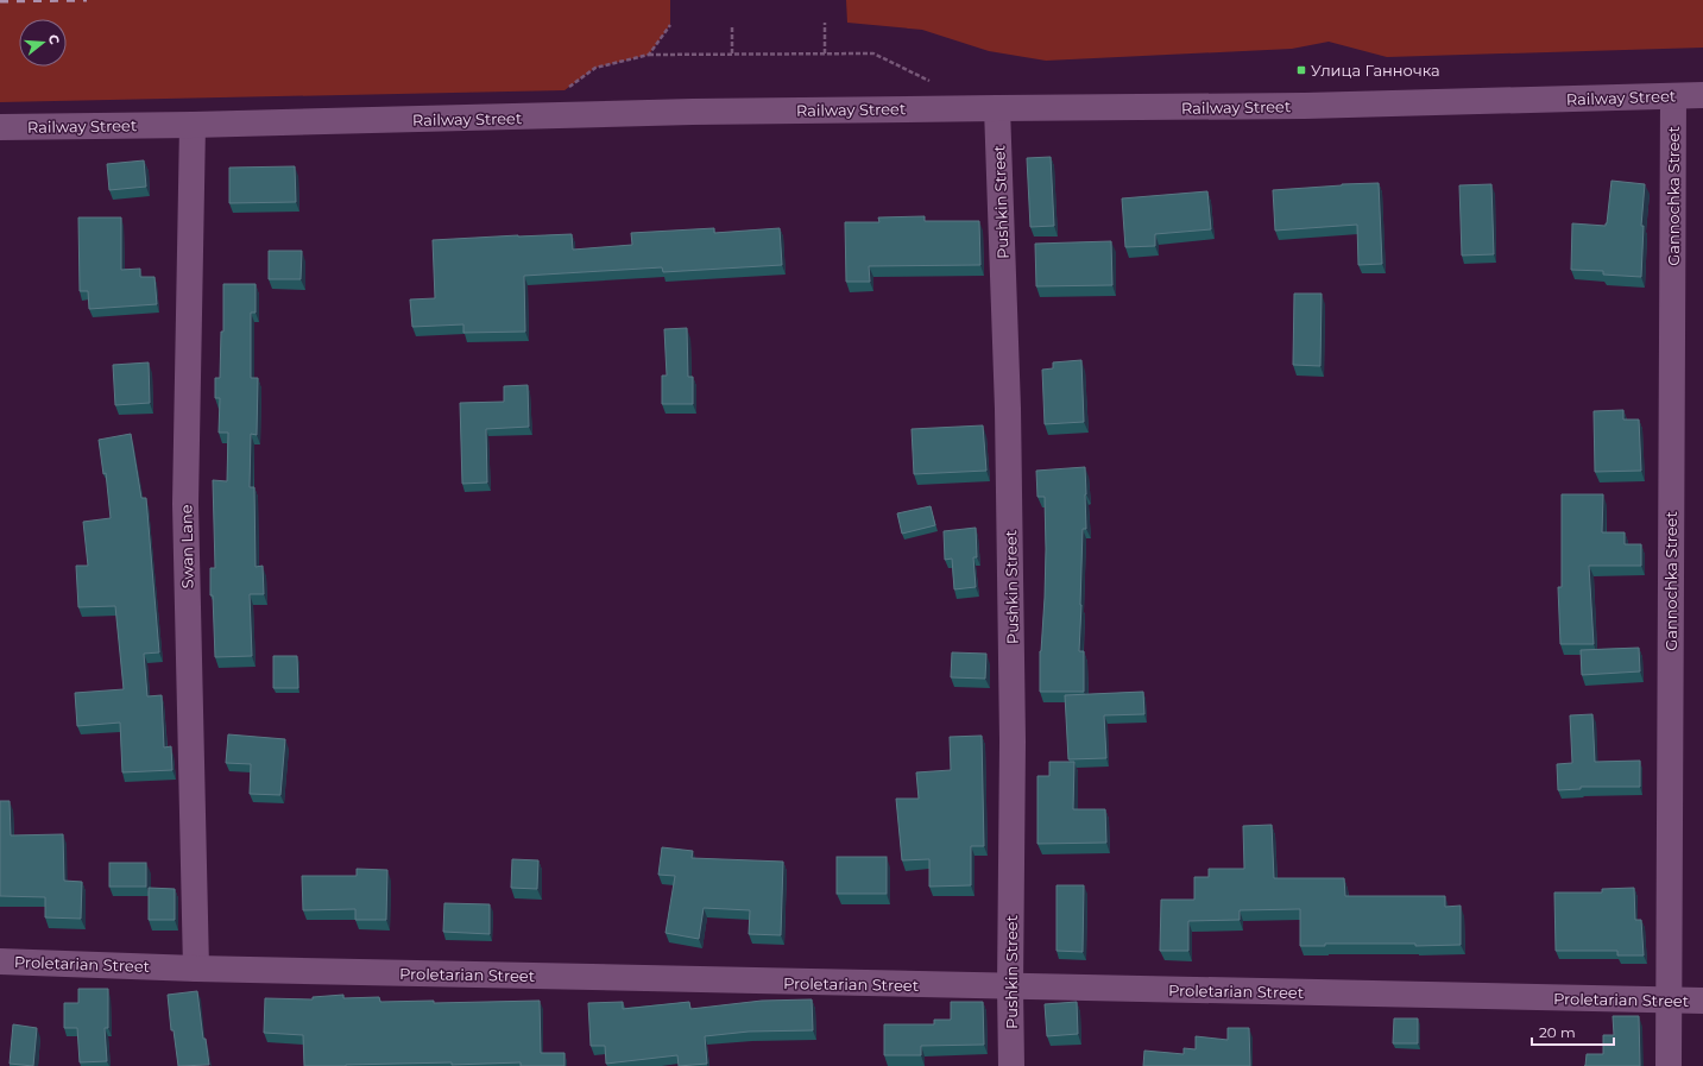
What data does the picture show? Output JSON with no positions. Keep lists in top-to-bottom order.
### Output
{
  "streets": {
    "street": [
      "Railway Street",
      "Gannochka Street",
      "Pushkin Street",
      "Swan Lane",
      "Proletarian Street"
    ]
  },
  "crossings": [
    ["Railway Street", "Gannochka Street"],
    ["Railway Street", "Pushkin Street"],
    ["Railway Street", "Swan Lane"],
    ["Gannochka Street", "Proletarian Street"],
    ["Pushkin Street", "Proletarian Street"],
    ["Swan Lane", "Proletarian Street"]
  ],
  "places": {
    "transit": ["Улица Ганночка"]
  },
  "scale_bar": "20 m",
  "north": "right"
}
